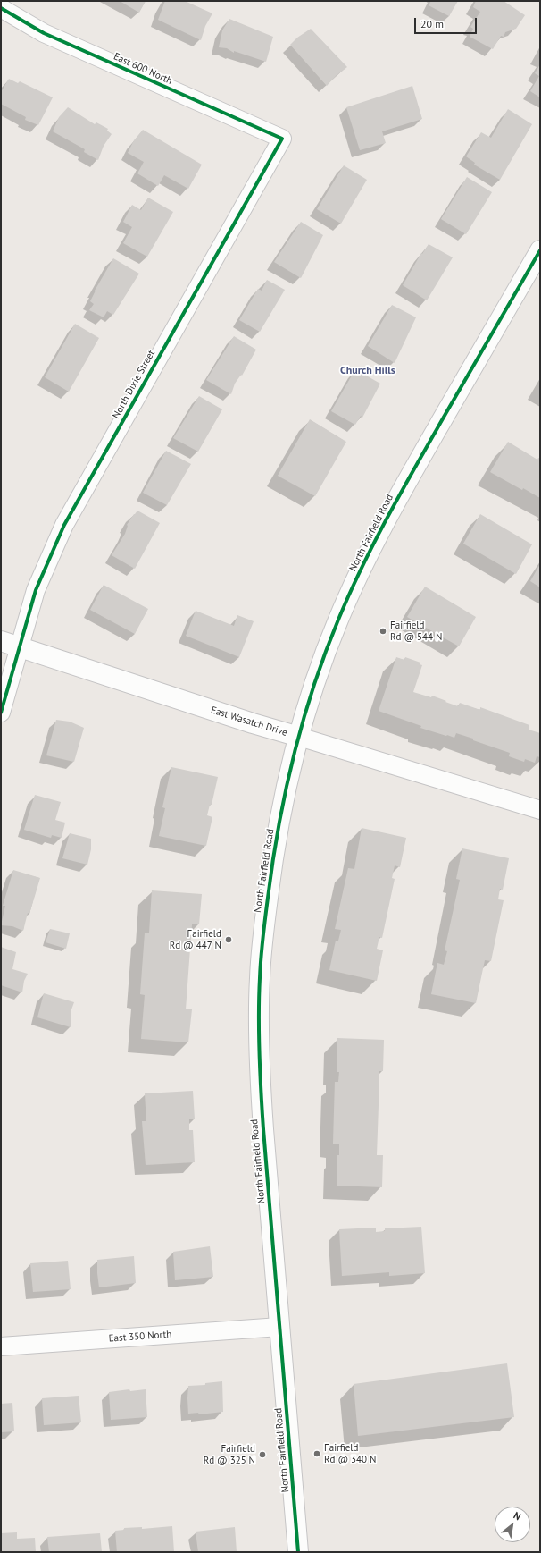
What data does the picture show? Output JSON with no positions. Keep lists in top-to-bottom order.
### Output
{
  "streets": {
    "main road": ["North Fairfield Road", "East Wasatch Drive"],
    "street": ["East 600 North", "North Dixie Street", "East 350 North"]
  },
  "crossings": [
    ["East 600 North", "North Dixie Street"],
    ["North Dixie Street", "East Wasatch Drive"],
    ["North Fairfield Road", "East Wasatch Drive"],
    ["North Fairfield Road", "East 350 North"]
  ],
  "districts": ["Church Hills"],
  "places": [
    "Fairfield Rd @ 544 N",
    "Fairfield Rd @ 447 N",
    "Fairfield Rd @ 340 N",
    "Fairfield Rd @ 325 N"
  ],
  "scale_bar": "20 m",
  "north": "top right"
}
